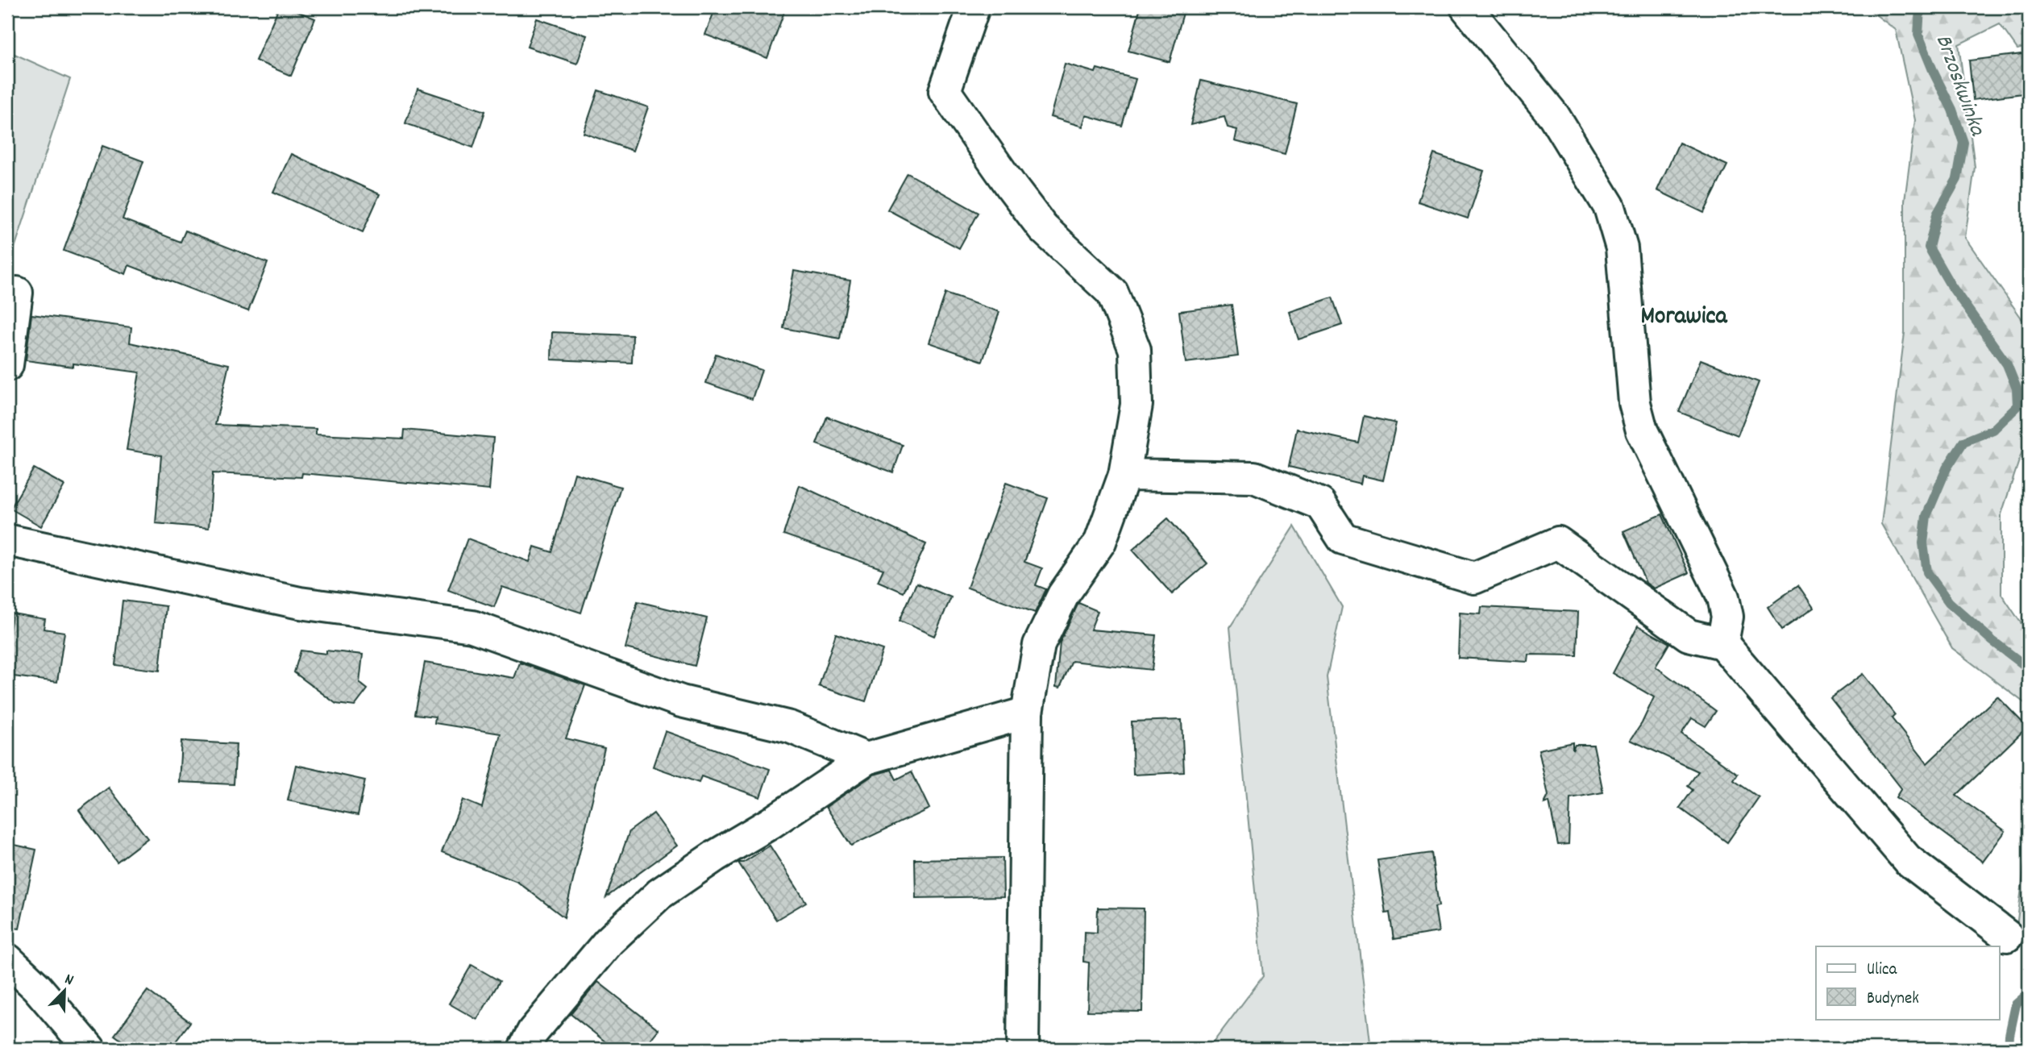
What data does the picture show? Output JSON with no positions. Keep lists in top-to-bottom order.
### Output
{
  "districts": ["Morawica"],
  "water": ["Brzoskwinka"],
  "legend": ["Ulica", "Budynek"],
  "north": "top right"
}
